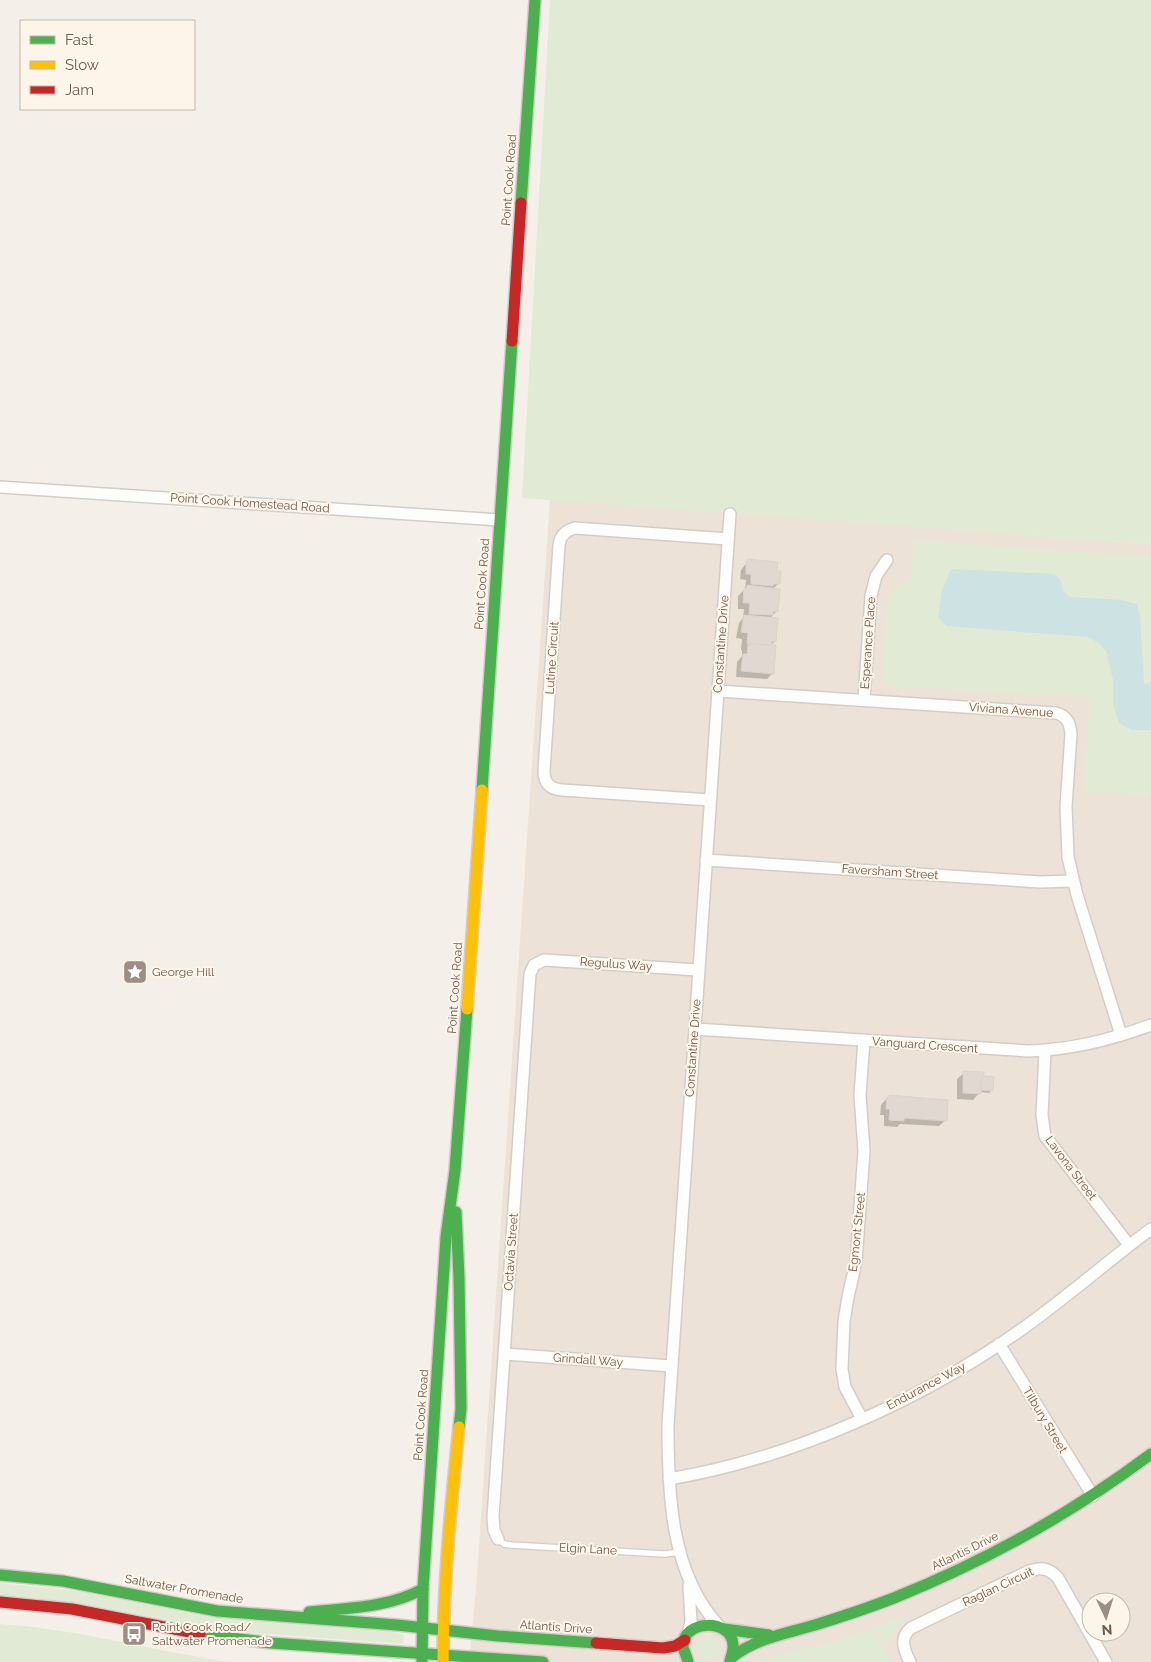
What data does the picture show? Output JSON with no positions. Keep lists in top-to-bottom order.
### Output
{
  "streets": {
    "main road": ["Point Cook Road", "Atlantis Drive", "Saltwater Promenade"],
    "street": [
      "Point Cook Homestead Road",
      "Esperance Place",
      "Constantine Drive",
      "Lutine Circuit",
      "Viviana Avenue",
      "Faversham Street",
      "Regulus Way",
      "Vanguard Crescent",
      "Lavona Street",
      "Egmont Street",
      "Octavia Street",
      "Grindall Way",
      "Endurance Way",
      "Tilbury Street",
      "Raglan Circuit"
    ],
    "lane": ["Elgin Lane"]
  },
  "crossings": [
    ["Point Cook Road", "Point Cook Homestead Road"],
    ["Point Cook Road", "Atlantis Drive"],
    ["Point Cook Road", "Saltwater Promenade"],
    ["Esperance Place", "Viviana Avenue"],
    ["Constantine Drive", "Lutine Circuit"],
    ["Constantine Drive", "Viviana Avenue"],
    ["Constantine Drive", "Faversham Street"],
    ["Constantine Drive", "Regulus Way"],
    ["Constantine Drive", "Vanguard Crescent"],
    ["Constantine Drive", "Grindall Way"],
    ["Constantine Drive", "Endurance Way"],
    ["Constantine Drive", "Elgin Lane"],
    ["Constantine Drive", "Atlantis Drive"],
    ["Viviana Avenue", "Faversham Street"],
    ["Viviana Avenue", "Vanguard Crescent"],
    ["Regulus Way", "Octavia Street"],
    ["Vanguard Crescent", "Lavona Street"],
    ["Vanguard Crescent", "Egmont Street"],
    ["Lavona Street", "Endurance Way"],
    ["Egmont Street", "Endurance Way"],
    ["Octavia Street", "Grindall Way"],
    ["Octavia Street", "Elgin Lane"],
    ["Endurance Way", "Tilbury Street"],
    ["Tilbury Street", "Atlantis Drive"],
    ["Atlantis Drive", "Saltwater Promenade"]
  ],
  "places": {
    "place": ["George Hill"],
    "bus stop": ["Point Cook Road/ Saltwater Promenade"]
  },
  "legend": ["Fast", "Slow", "Jam"],
  "north": "bottom"
}
